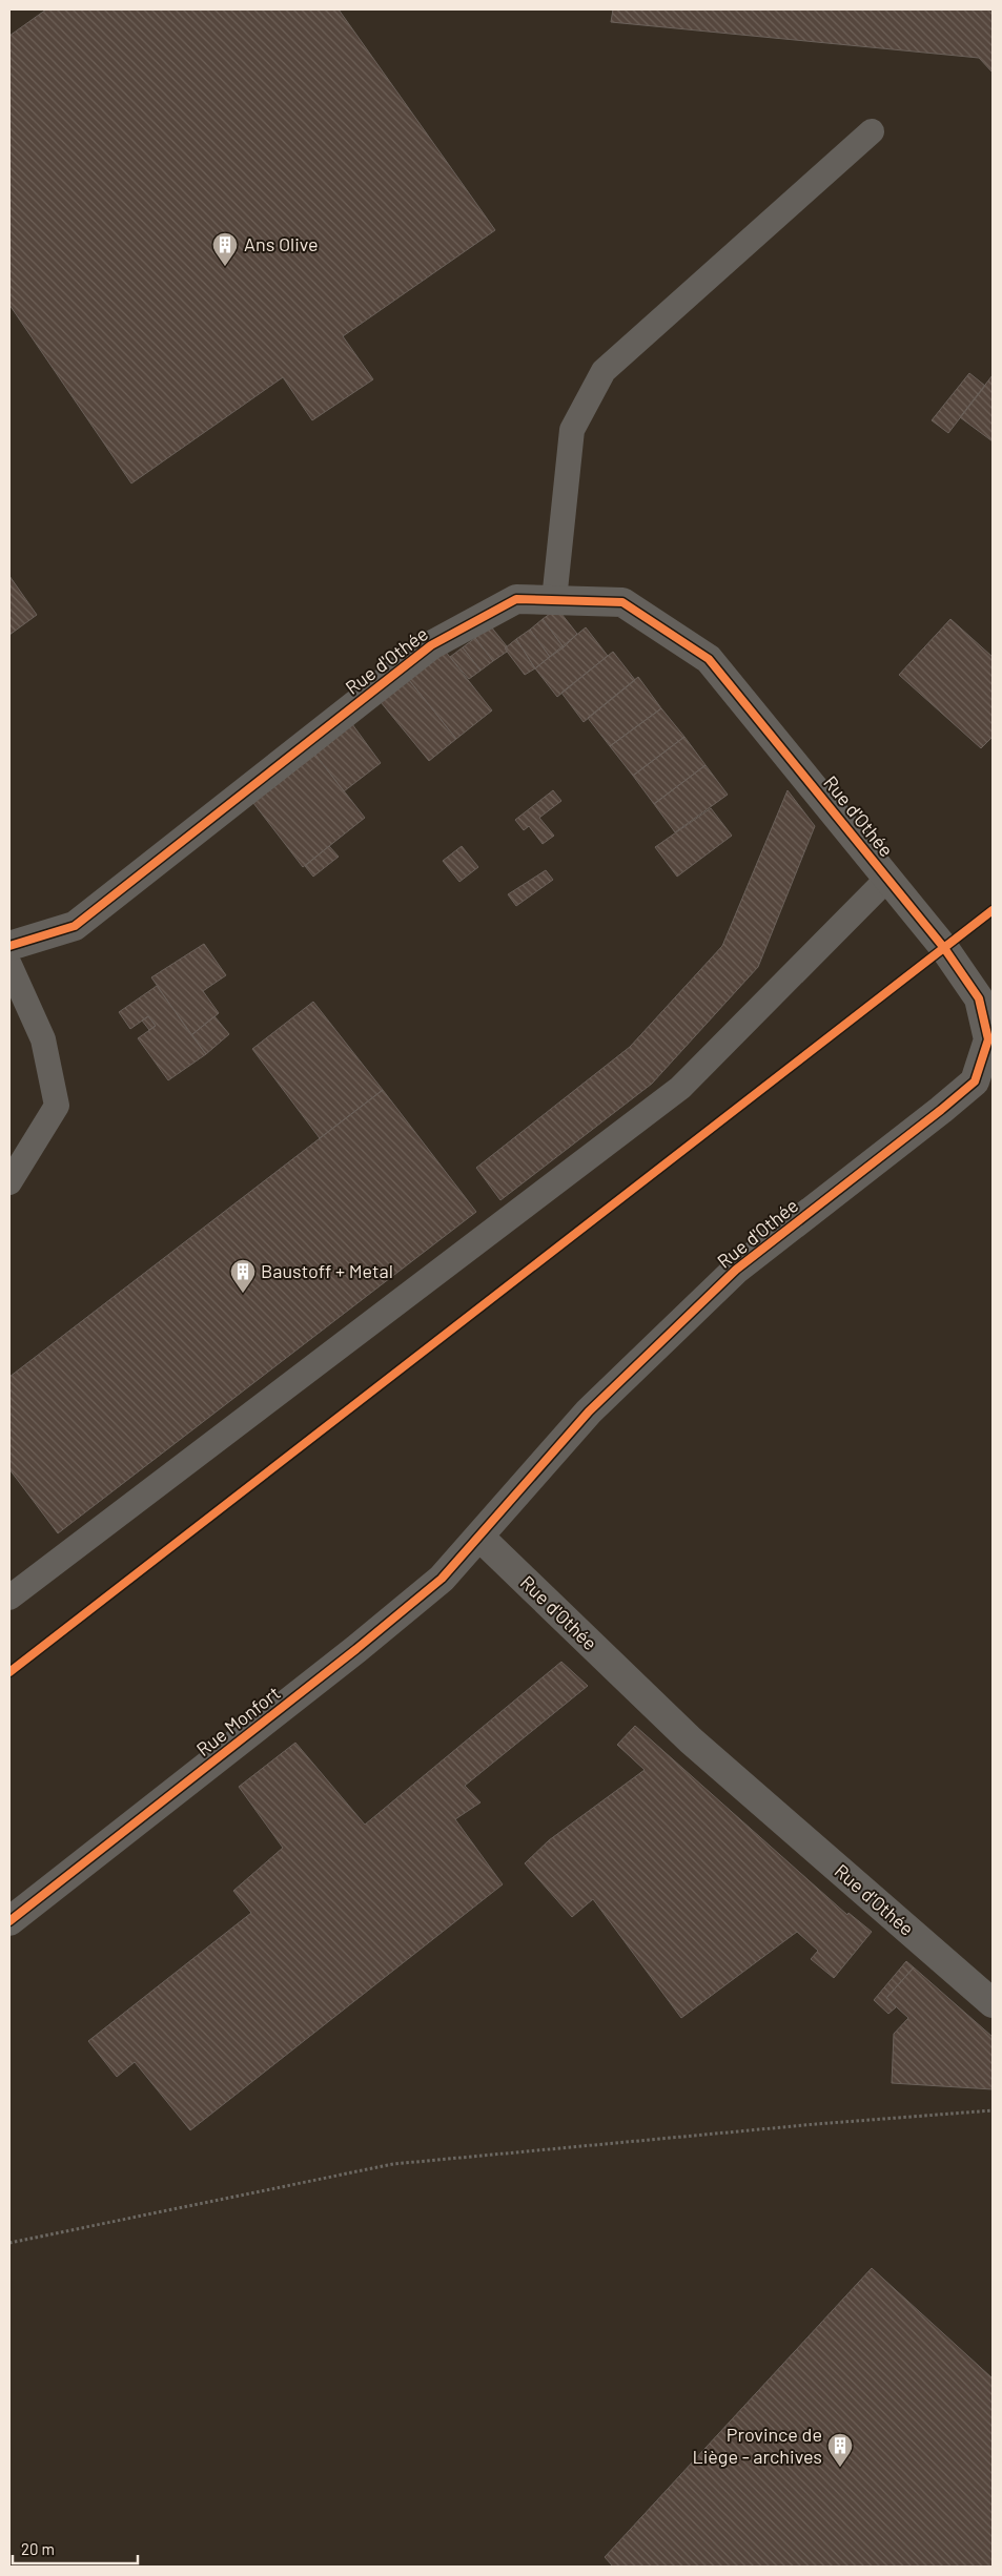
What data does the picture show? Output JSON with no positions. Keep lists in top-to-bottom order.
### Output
{
  "streets": {
    "street": ["Rue d'Othée", "Rue Monfort"]
  },
  "crossings": [
    ["Rue d'Othée", "Rue Monfort"]
  ],
  "places": {
    "building": ["Ans Olive", "Baustoff + Metal", "Province de Liège - archives"]
  },
  "scale_bar": "20 m"
}
